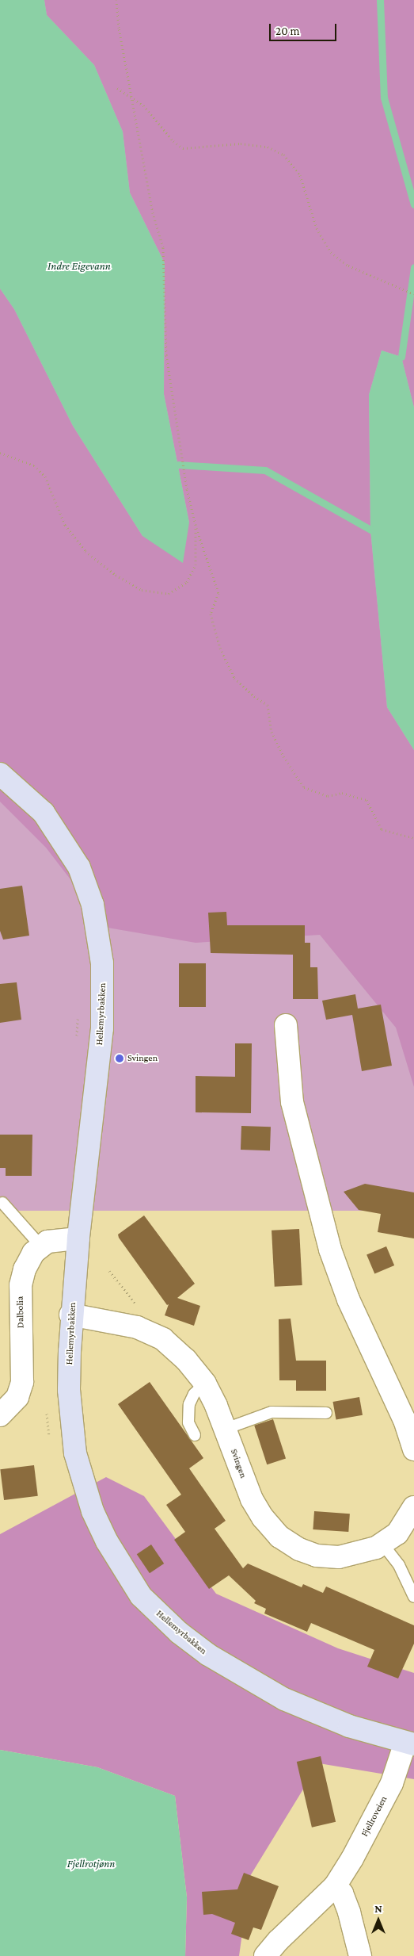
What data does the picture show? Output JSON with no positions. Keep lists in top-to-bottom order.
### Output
{
  "streets": {
    "street": [
      "Hellemyrbakken",
      "Dalbolia",
      "Svingen",
      "Fjellroveien"
    ]
  },
  "crossings": [
    ["Hellemyrbakken", "Svingen"],
    ["Hellemyrbakken", "Fjellroveien"]
  ],
  "water": ["Indre Eigevann", "Fjellrotjønn"],
  "places": ["Svingen"],
  "scale_bar": "20 m",
  "north": "top"
}
